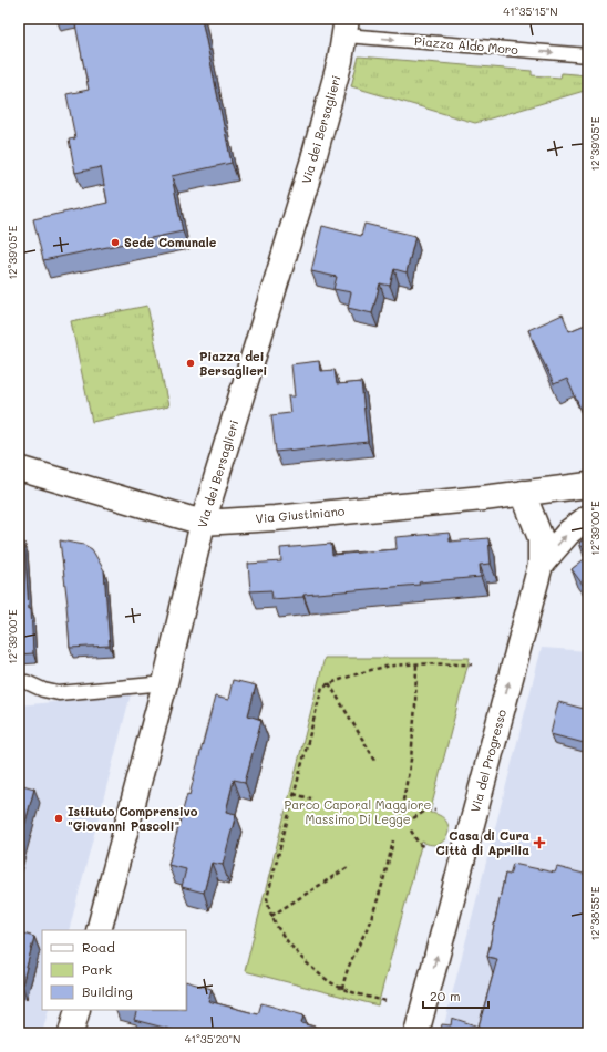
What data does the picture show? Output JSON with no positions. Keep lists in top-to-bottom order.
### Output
{
  "streets": {
    "street": ["Via dei Bersaglieri", "Via Giustiniano", "Via del Progresso"],
    "lane": ["Piazza Aldo Moro"]
  },
  "crossings": [
    ["Piazza Aldo Moro", "Via dei Bersaglieri"],
    ["Via dei Bersaglieri", "Via Giustiniano"],
    ["Via Giustiniano", "Via del Progresso"]
  ],
  "one_way": ["Piazza Aldo Moro", "Via del Progresso"],
  "parks": ["Parco Caporal Maggiore Massimo Di Legge"],
  "places": {
    "other": ["Sede Comunale", "Piazza dei Bersaglieri", "Istituto Comprensivo \"Giovanni Pascoli\""],
    "health": ["Casa di Cura Città di Aprilia"]
  },
  "legend": ["Road", "Park", "Building"],
  "scale_bar": "20 m",
  "coordinates": [
    "41°35'15\"N",
    "12°39'05\"E",
    "12°39'00\"E",
    "12°38'55\"E",
    "41°35'20\"N"
  ]
}
